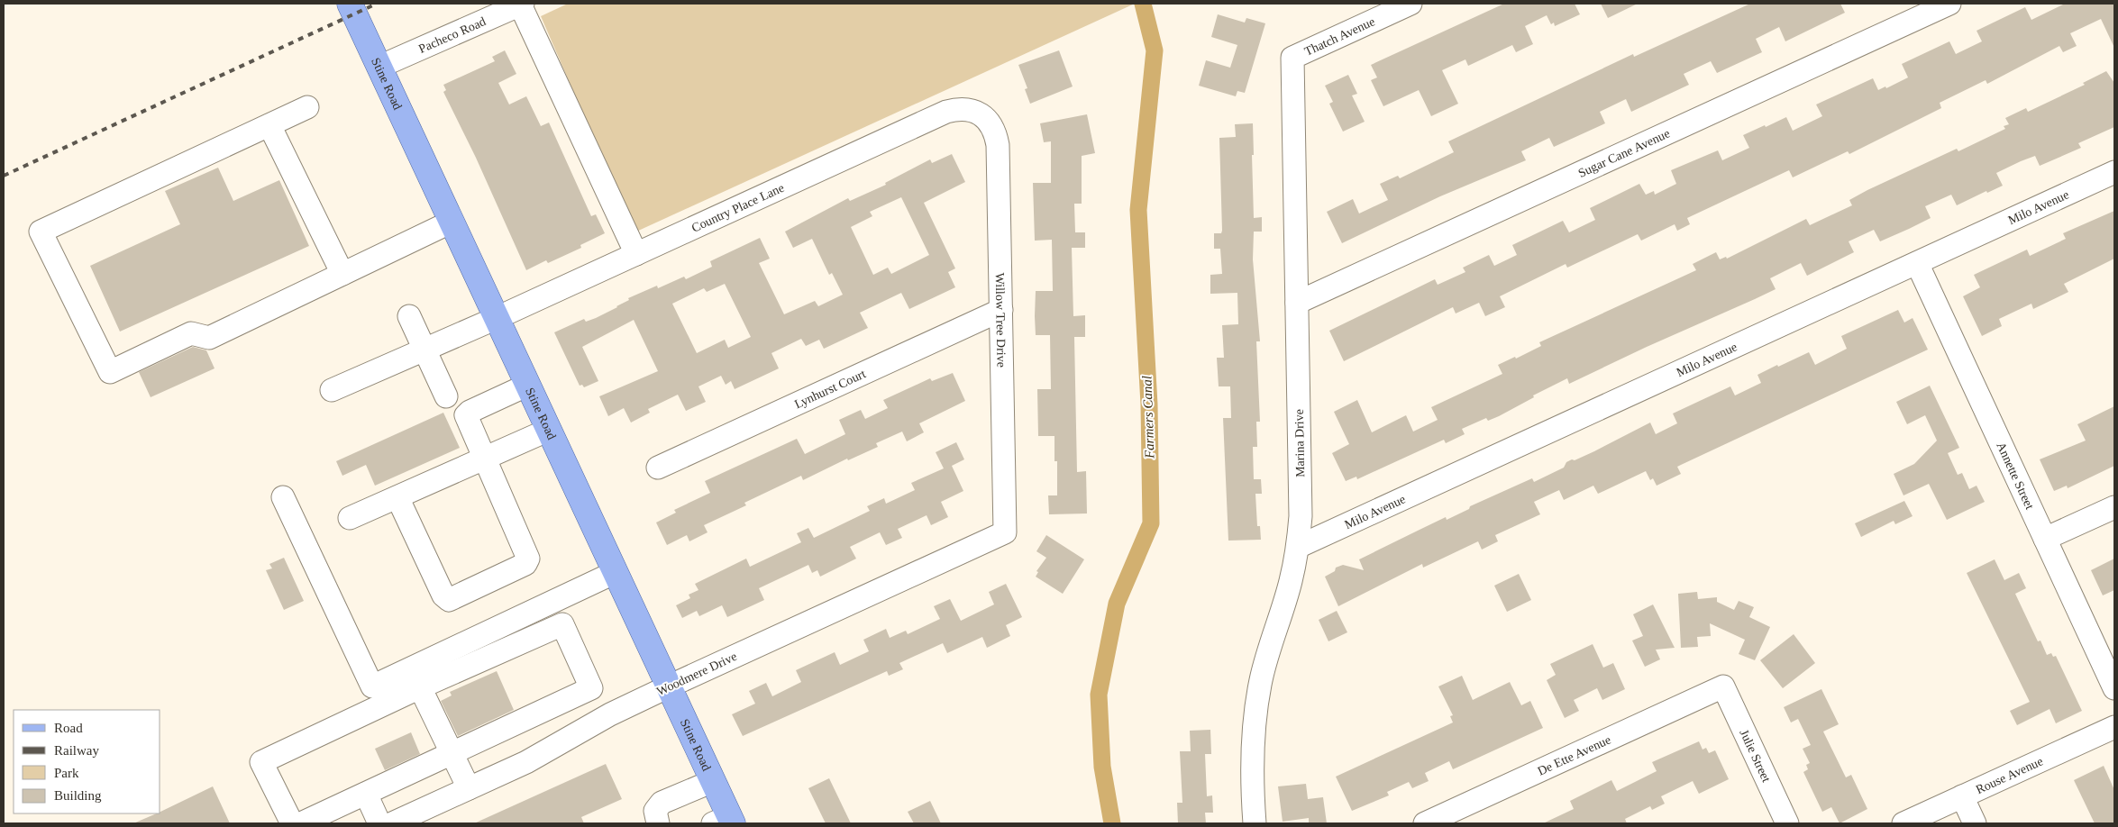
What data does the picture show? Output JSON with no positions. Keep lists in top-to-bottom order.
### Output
{
  "streets": {
    "main road": ["Stine Road"],
    "street": [
      "Pacheco Road",
      "Thatch Avenue",
      "Sugar Cane Avenue",
      "Country Place Lane",
      "Milo Avenue",
      "Willow Tree Drive",
      "Lynhurst Court",
      "Marina Drive",
      "Annette Street",
      "Woodmere Drive",
      "De Ette Avenue",
      "Julie Street",
      "Rouse Avenue"
    ]
  },
  "crossings": [
    ["Pacheco Road", "Stine Road"],
    ["Thatch Avenue", "Marina Drive"],
    ["Stine Road", "Country Place Lane"],
    ["Stine Road", "Woodmere Drive"],
    ["Sugar Cane Avenue", "Marina Drive"],
    ["Country Place Lane", "Willow Tree Drive"],
    ["Milo Avenue", "Marina Drive"],
    ["Milo Avenue", "Annette Street"],
    ["Willow Tree Drive", "Lynhurst Court"],
    ["Willow Tree Drive", "Woodmere Drive"],
    ["De Ette Avenue", "Julie Street"]
  ],
  "water": ["Farmers Canal"],
  "legend": [
    "Road",
    "Railway",
    "Park",
    "Building"
  ]
}
